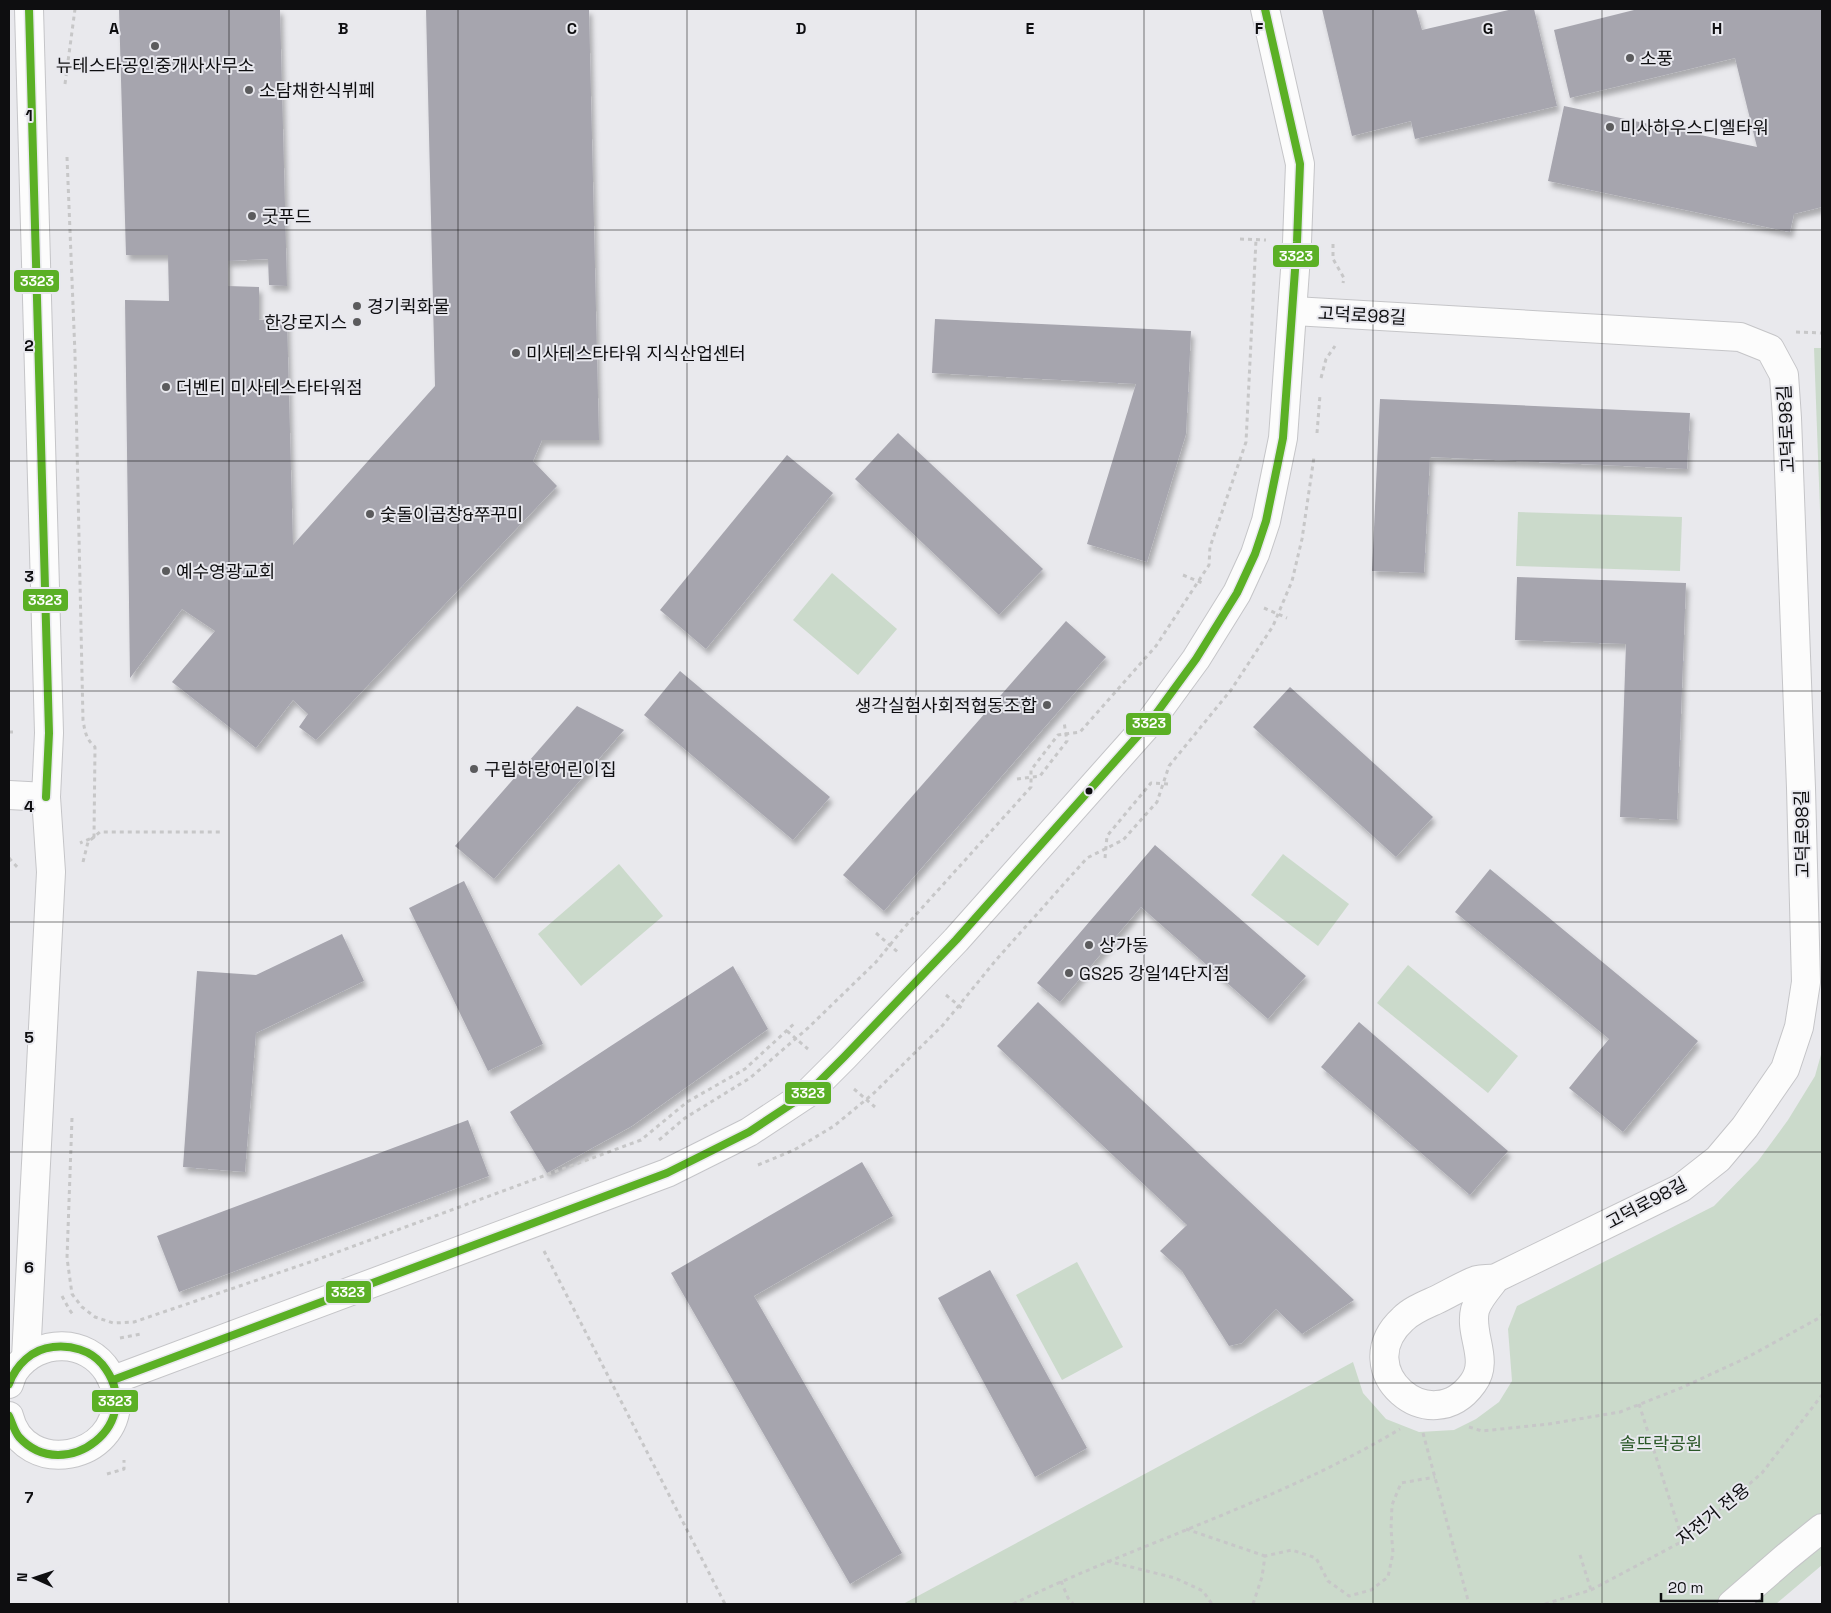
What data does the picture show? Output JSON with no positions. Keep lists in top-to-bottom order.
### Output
{
  "streets": {
    "street": ["고덕로98길"],
    "path": ["자전거 전용"]
  },
  "parks": ["솔뜨락공원"],
  "places": [
    "뉴테스타공인중개사사무소",
    "소풍",
    "소담채한식뷔페",
    "미사하우스디엘타워",
    "굿푸드",
    "경기퀵화물",
    "한강로지스",
    "미사테스타타워 지식산업센터",
    "더벤티 미사테스타타워점",
    "숯돌이곱창&쭈꾸미",
    "예수영광교회",
    "생각실험사회적협동조합",
    "구립하랑어린이집",
    "상가동",
    "GS25 강일14단지점"
  ],
  "lines": ["transit line 3323"],
  "scale_bar": "20 m",
  "north": "left",
  "grid": {
    "columns": [
      "A",
      "B",
      "C",
      "D",
      "E",
      "F",
      "G",
      "H"
    ],
    "rows": [
      "1",
      "2",
      "3",
      "4",
      "5",
      "6",
      "7"
    ]
  }
}
